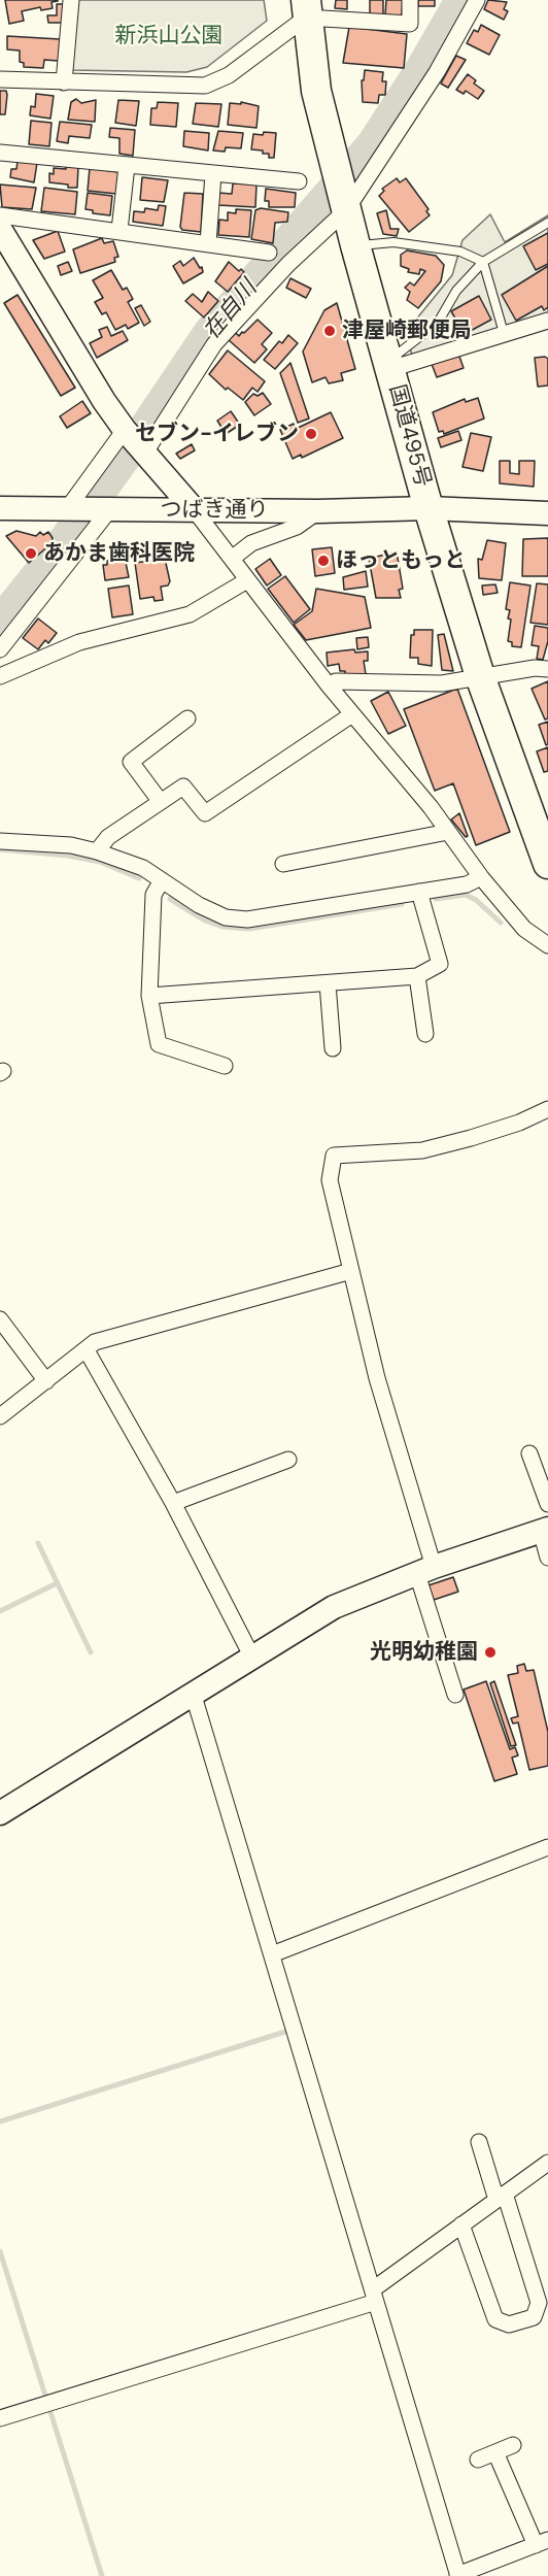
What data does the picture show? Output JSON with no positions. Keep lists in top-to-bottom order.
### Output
{
  "streets": {
    "highway": ["国道495号"],
    "street": ["つばき通り"]
  },
  "crossings": [
    ["国道495号", "つばき通り"]
  ],
  "water": ["在自川"],
  "parks": ["新浜山公園"],
  "places": [
    "津屋崎郵便局",
    "セブン-イレブン",
    "あかま歯科医院",
    "ほっともっと",
    "光明幼稚園"
  ]
}
